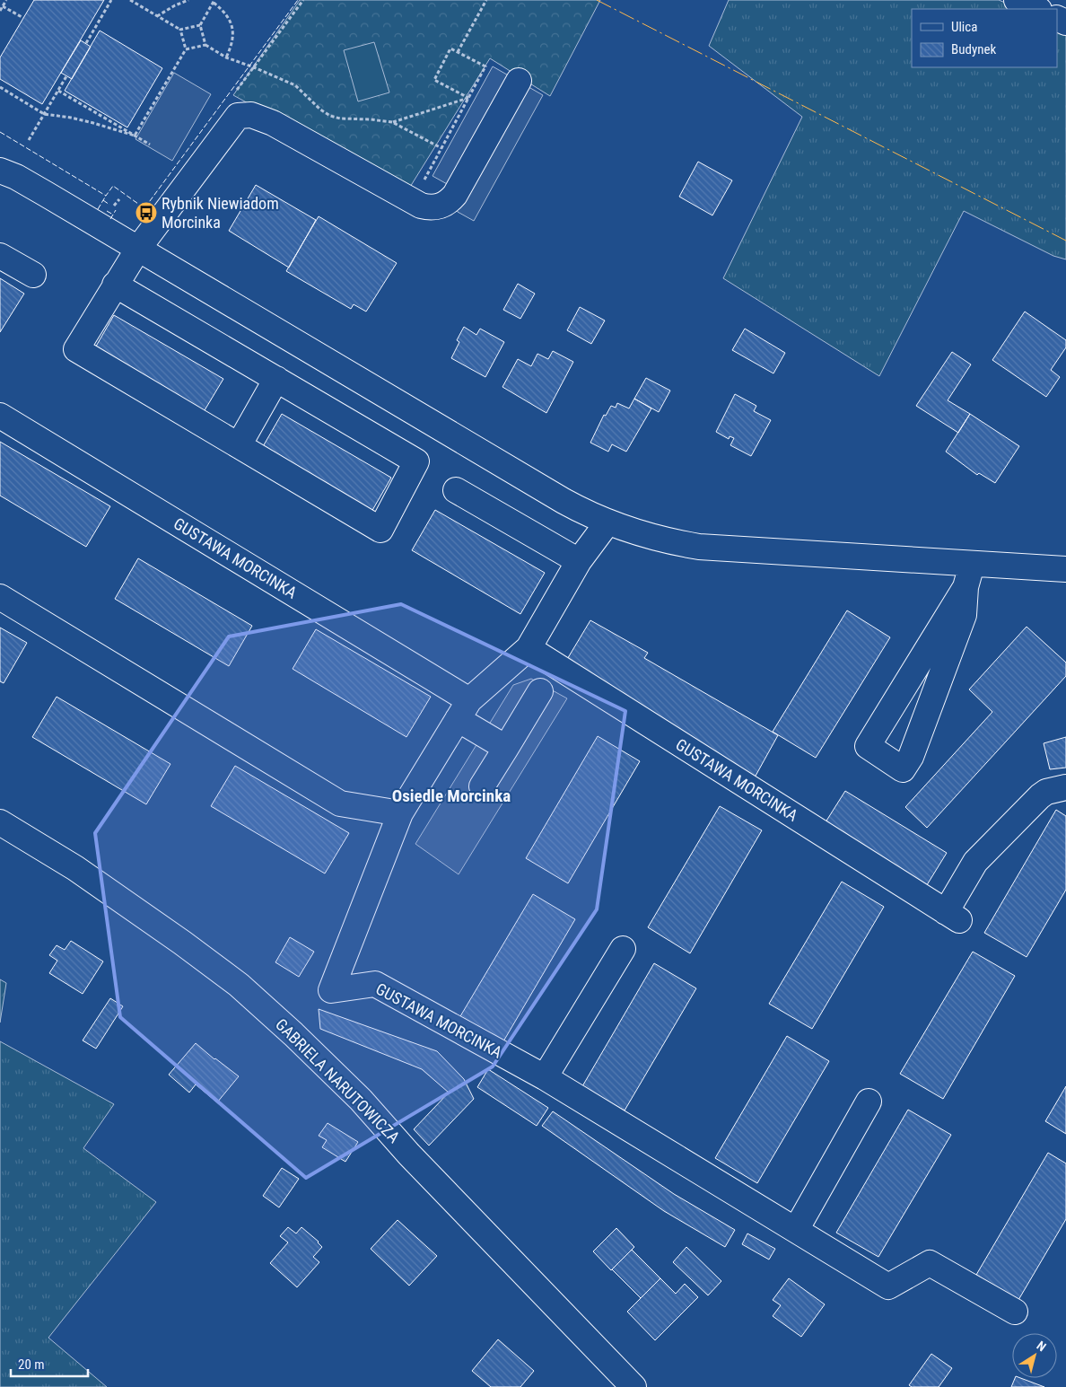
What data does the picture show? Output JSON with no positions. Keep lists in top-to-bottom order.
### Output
{
  "streets": {
    "street": ["GUSTAWA MORCINKA", "GABRIELA NARUTOWICZA"]
  },
  "districts": ["Osiedle Morcinka"],
  "places": {
    "bus stop": ["Rybnik Niewiadom Morcinka"]
  },
  "legend": ["Ulica", "Budynek"],
  "scale_bar": "20 m",
  "north": "top right"
}
